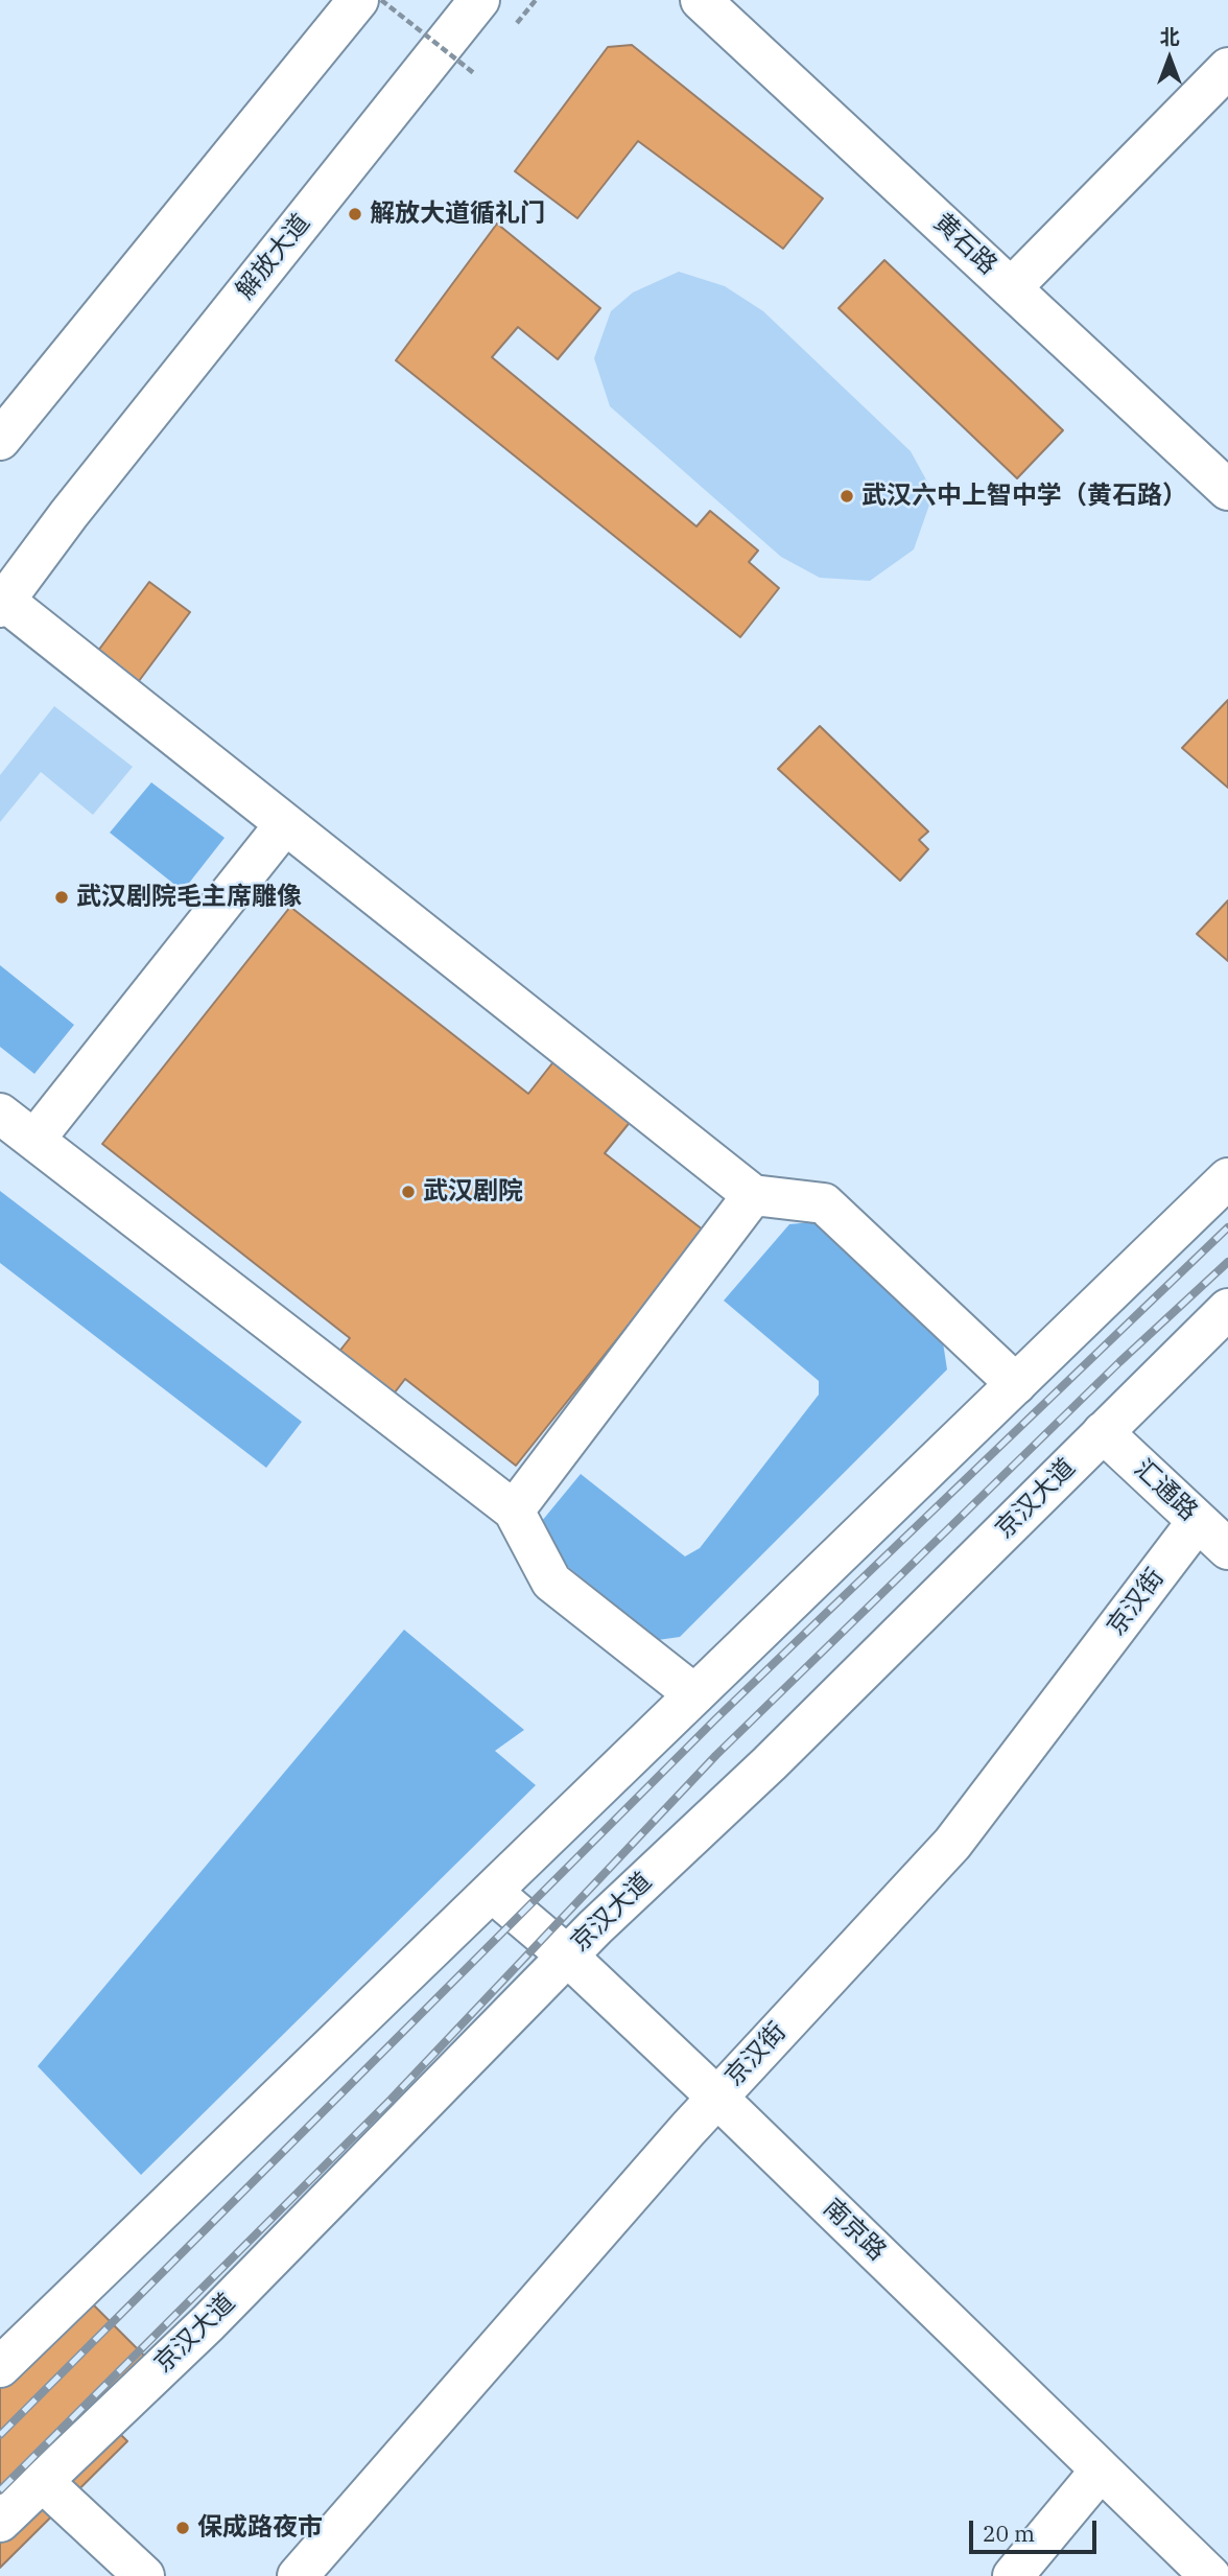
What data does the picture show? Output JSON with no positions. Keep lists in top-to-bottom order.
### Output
{
  "streets": {
    "main road": [
      "黄石路",
      "解放大道",
      "汇通路",
      "京汉大道",
      "京汉街",
      "南京路"
    ]
  },
  "crossings": [
    ["汇通路", "京汉大道"],
    ["汇通路", "京汉街"],
    ["京汉大道", "南京路"],
    ["京汉街", "南京路"]
  ],
  "places": [
    "解放大道循礼门",
    "武汉六中上智中学（黄石路）",
    "武汉剧院毛主席雕像",
    "武汉剧院",
    "保成路夜市"
  ],
  "scale_bar": "20 m",
  "north": "top"
}
